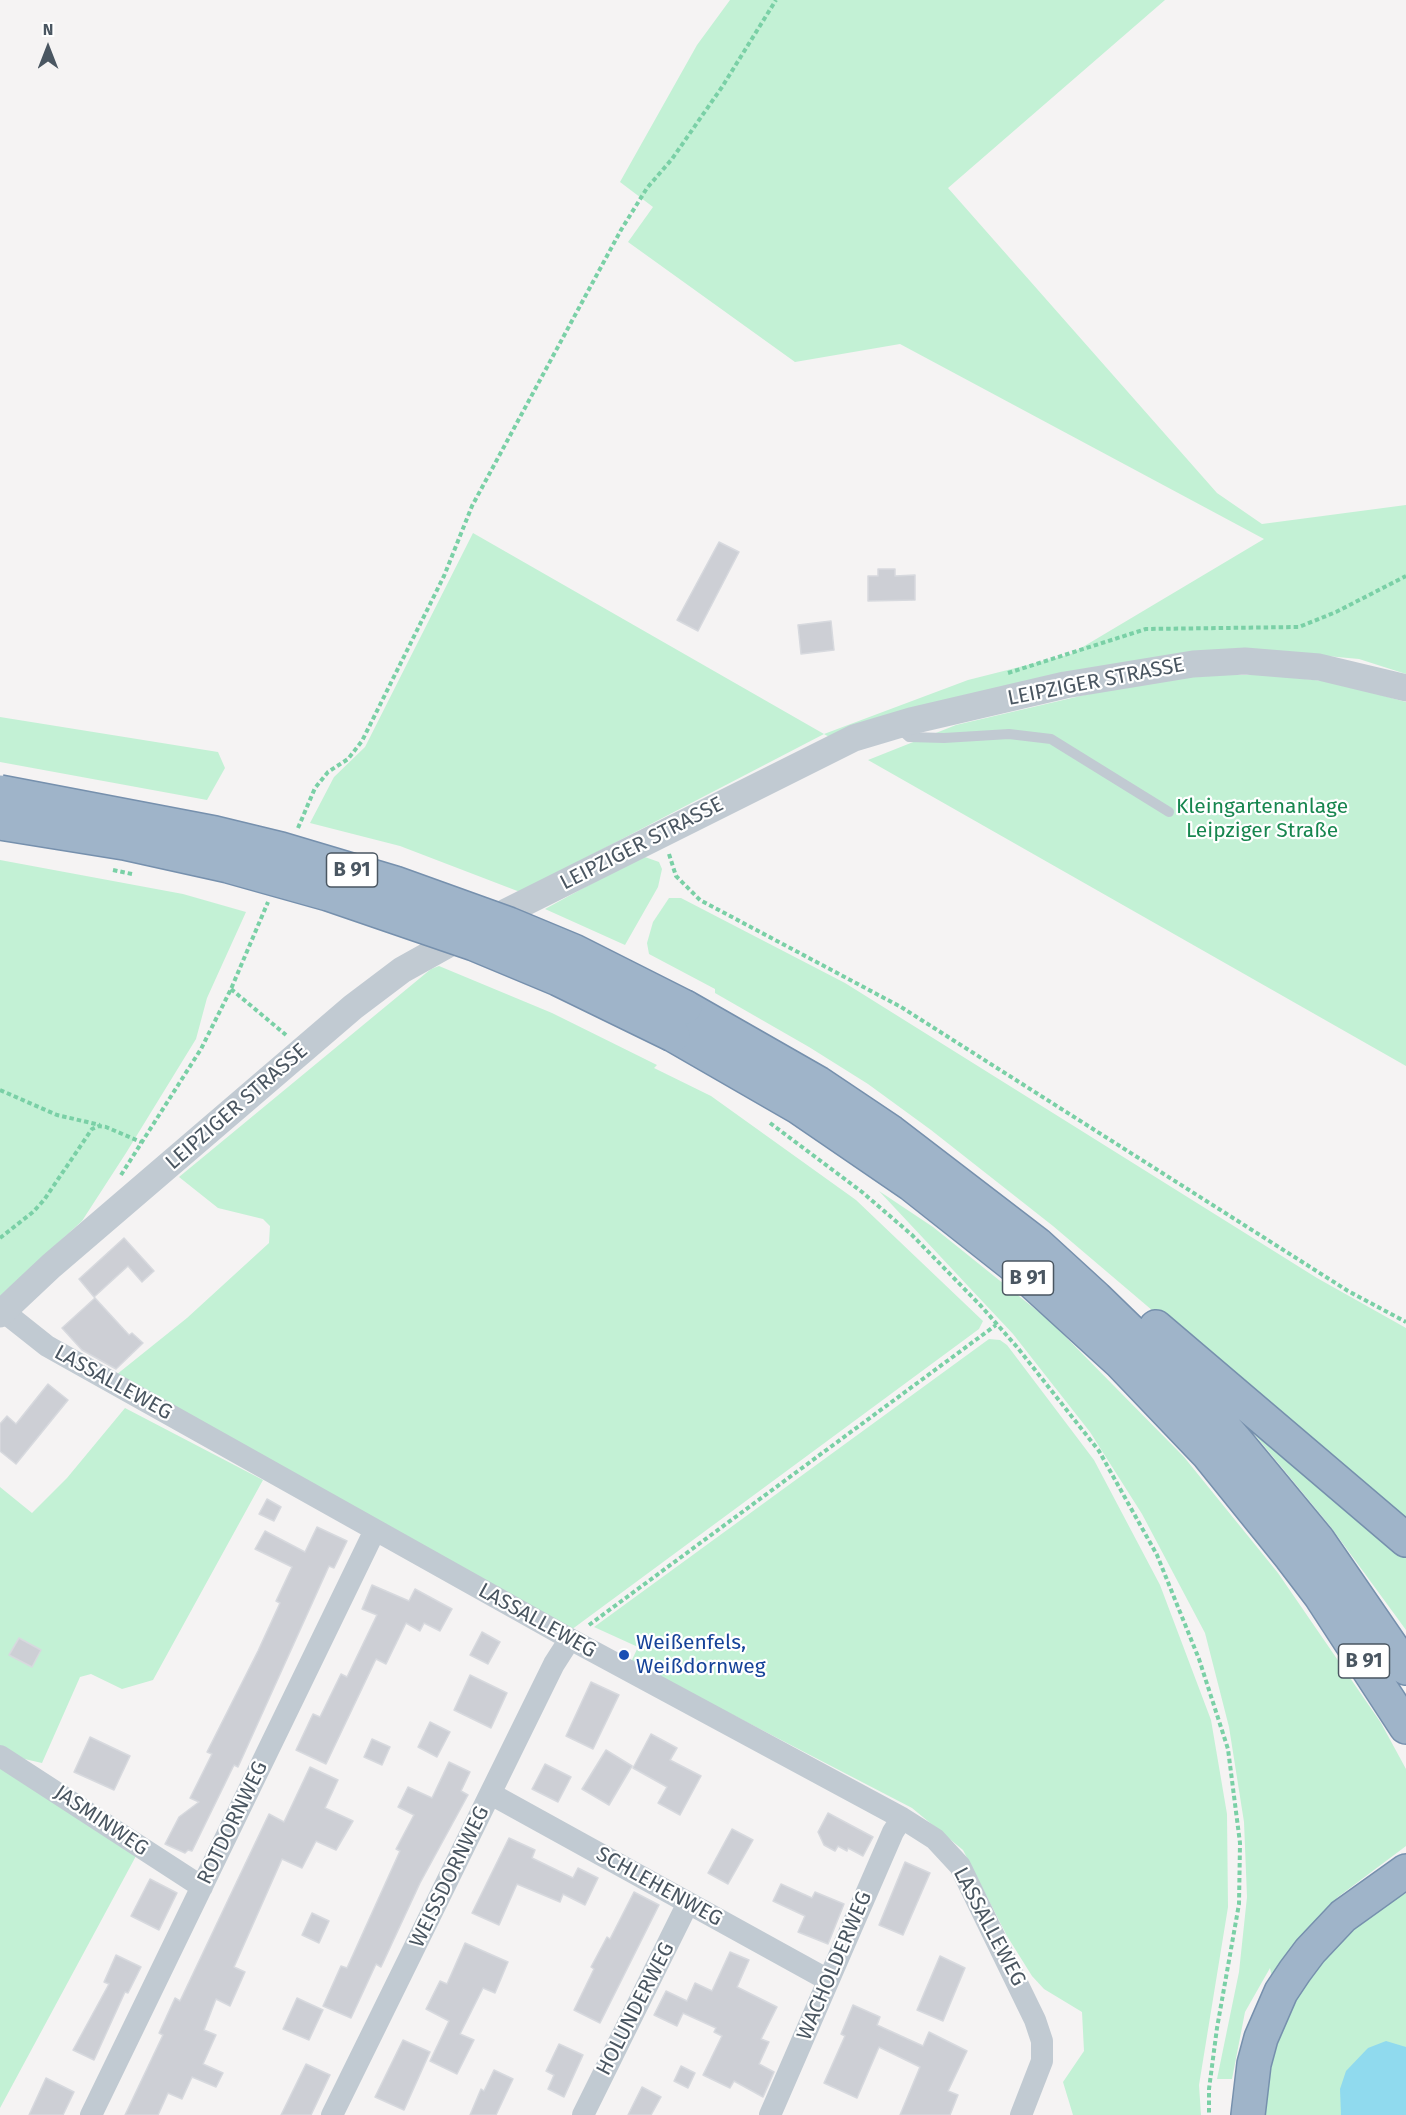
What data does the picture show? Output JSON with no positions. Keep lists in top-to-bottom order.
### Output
{
  "streets": {
    "highway": ["B 91"],
    "street": [
      "LEIPZIGER STRASSE",
      "LASSALLEWEG",
      "JASMINWEG",
      "ROTDORNWEG",
      "WEISSDORNWEG",
      "SCHLEHENWEG",
      "WACHOLDERWEG",
      "HOLUNDERWEG"
    ]
  },
  "crossings": [
    ["LEIPZIGER STRASSE", "LASSALLEWEG"],
    ["LASSALLEWEG", "ROTDORNWEG"],
    ["LASSALLEWEG", "WEISSDORNWEG"],
    ["LASSALLEWEG", "WACHOLDERWEG"],
    ["JASMINWEG", "ROTDORNWEG"],
    ["WEISSDORNWEG", "SCHLEHENWEG"],
    ["SCHLEHENWEG", "WACHOLDERWEG"],
    ["SCHLEHENWEG", "HOLUNDERWEG"]
  ],
  "parks": ["Kleingartenanlage Leipziger Straße"],
  "places": ["Weißenfels, Weißdornweg"],
  "north": "top"
}
